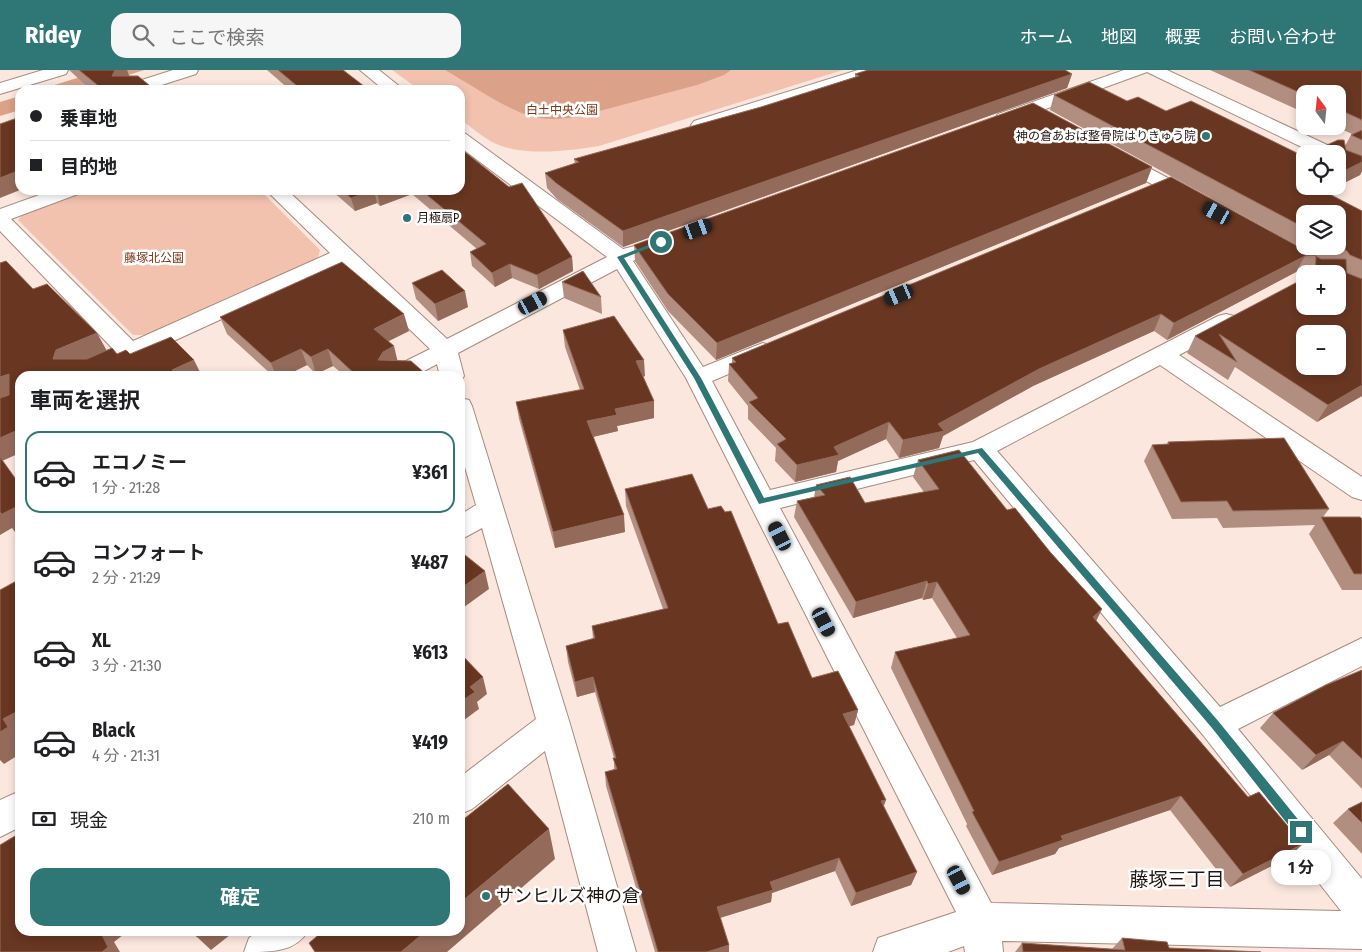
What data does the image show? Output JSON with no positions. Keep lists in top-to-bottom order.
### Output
{
  "districts": ["藤塚三丁目"],
  "parks": ["白土中央公園", "藤塚北公園"],
  "places": ["神の倉あおば整骨院はりきゅう院", "月極扇P", "サンヒルズ神の倉"],
  "north": "top",
  "page": {
    "header": "Ridey",
    "search": "ここで検索",
    "nav": [
      "ホーム",
      "地図",
      "概要",
      "お問い合わせ"
    ],
    "map_buttons": ["+", "−"],
    "banner": ["乗車地", "目的地"],
    "heading": "車両を選択",
    "list": [
      {
        "name": "エコノミー",
        "note": "1 分 · 21:28",
        "value": "¥361"
      },
      {
        "name": "コンフォート",
        "note": "2 分 · 21:29",
        "value": "¥487"
      },
      {
        "name": "XL",
        "note": "3 分 · 21:30",
        "value": "¥613"
      },
      {
        "name": "Black",
        "note": "4 分 · 21:31",
        "value": "¥419"
      }
    ],
    "pay": ["現金", "210 m"],
    "bubble": "1 分",
    "buttons": "確定"
  }
}
